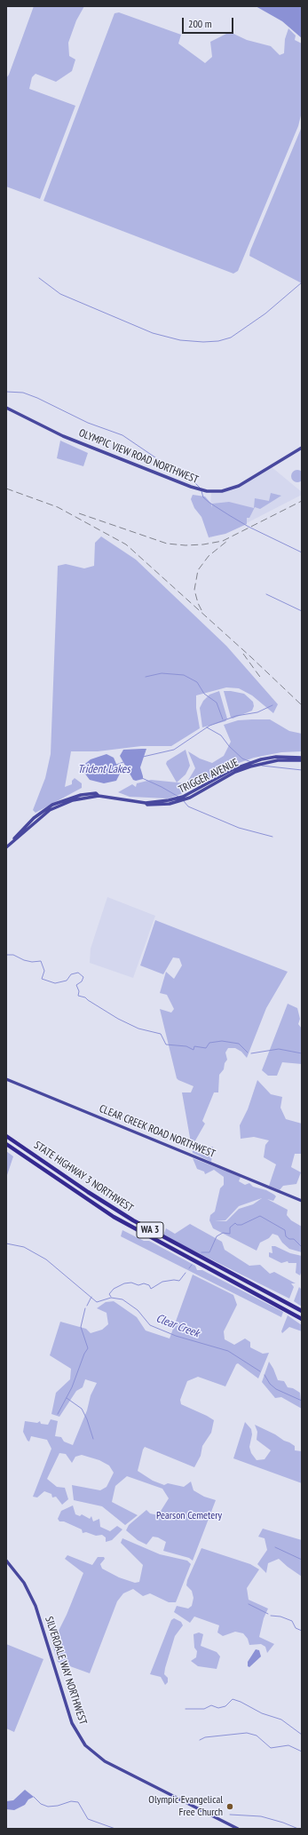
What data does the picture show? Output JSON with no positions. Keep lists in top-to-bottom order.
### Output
{
  "streets": {
    "highway": ["STATE HIGHWAY 3 NORTHWEST", "WA 3"],
    "main road": [
      "OLYMPIC VIEW ROAD NORTHWEST",
      "TRIGGER AVENUE",
      "CLEAR CREEK ROAD NORTHWEST",
      "SILVERDALE WAY NORTHWEST"
    ]
  },
  "water": ["Trident Lakes", "Clear Creek"],
  "parks": ["Pearson Cemetery"],
  "places": ["Olympic Evangelical Free Church"],
  "scale_bar": "200 m"
}
